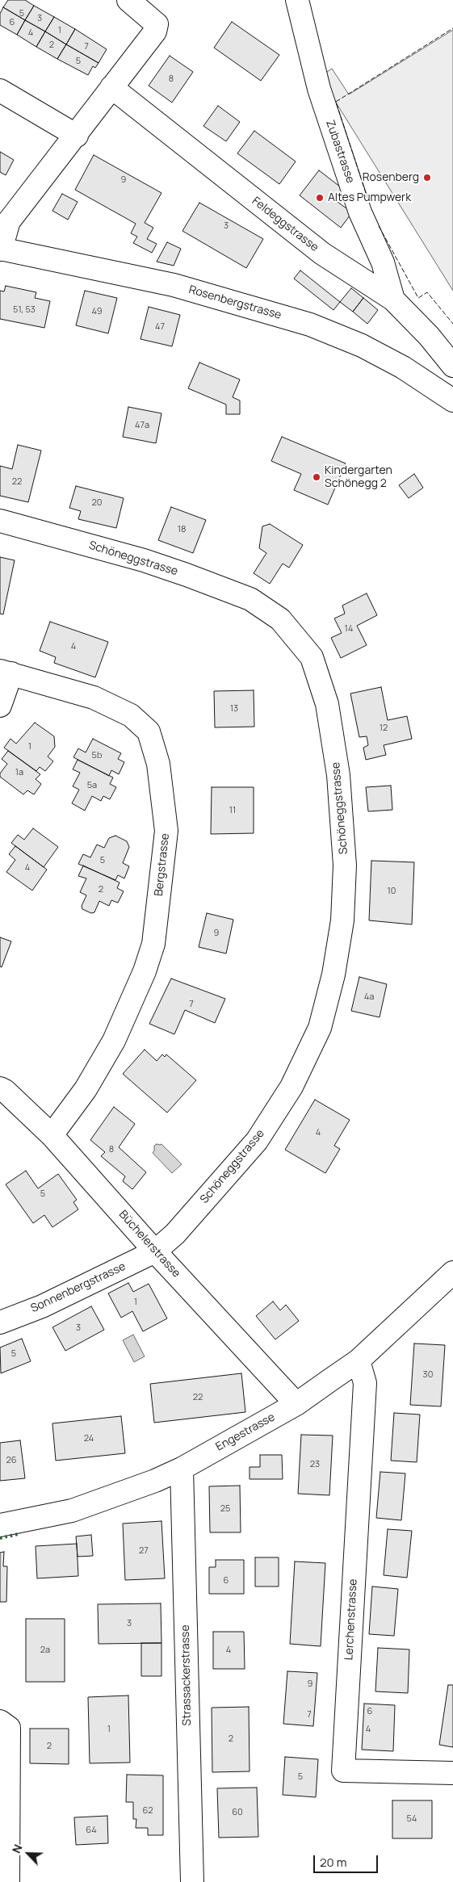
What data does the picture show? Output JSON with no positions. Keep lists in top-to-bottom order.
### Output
{
  "streets": {
    "street": [
      "Zubastrasse",
      "Feldeggstrasse",
      "Rosenbergstrasse",
      "Schöneggstrasse",
      "Bergstrasse",
      "Büchelerstrasse",
      "Sonnenbergstrasse",
      "Engestrasse",
      "Lerchenstrasse",
      "Strassackerstrasse"
    ]
  },
  "crossings": [
    ["Zubastrasse", "Feldeggstrasse"],
    ["Schöneggstrasse", "Büchelerstrasse"],
    ["Schöneggstrasse", "Sonnenbergstrasse"],
    ["Bergstrasse", "Büchelerstrasse"],
    ["Büchelerstrasse", "Sonnenbergstrasse"],
    ["Büchelerstrasse", "Engestrasse"],
    ["Engestrasse", "Lerchenstrasse"],
    ["Engestrasse", "Strassackerstrasse"]
  ],
  "places": ["Rosenberg", "Altes Pumpwerk", "Kindergarten Schönegg 2"],
  "house_numbers": [
    "5",
    "3",
    "6",
    "1",
    "4",
    "2",
    "7",
    "5",
    "8",
    "9",
    "3",
    "51, 53",
    "49",
    "47",
    "47a",
    "22",
    "20",
    "18",
    "14",
    "4",
    "13",
    "12",
    "1",
    "5b",
    "1a",
    "5a",
    "11",
    "5",
    "4",
    "2",
    "10",
    "9",
    "4a",
    "7",
    "4",
    "8",
    "5",
    "1",
    "3",
    "5",
    "30",
    "22",
    "24",
    "26",
    "23",
    "25",
    "27",
    "6",
    "3",
    "2a",
    "4",
    "9",
    "6",
    "7",
    "1",
    "4",
    "2",
    "2",
    "5",
    "62",
    "60",
    "54",
    "64"
  ],
  "scale_bar": "20 m",
  "north": "top left"
}
